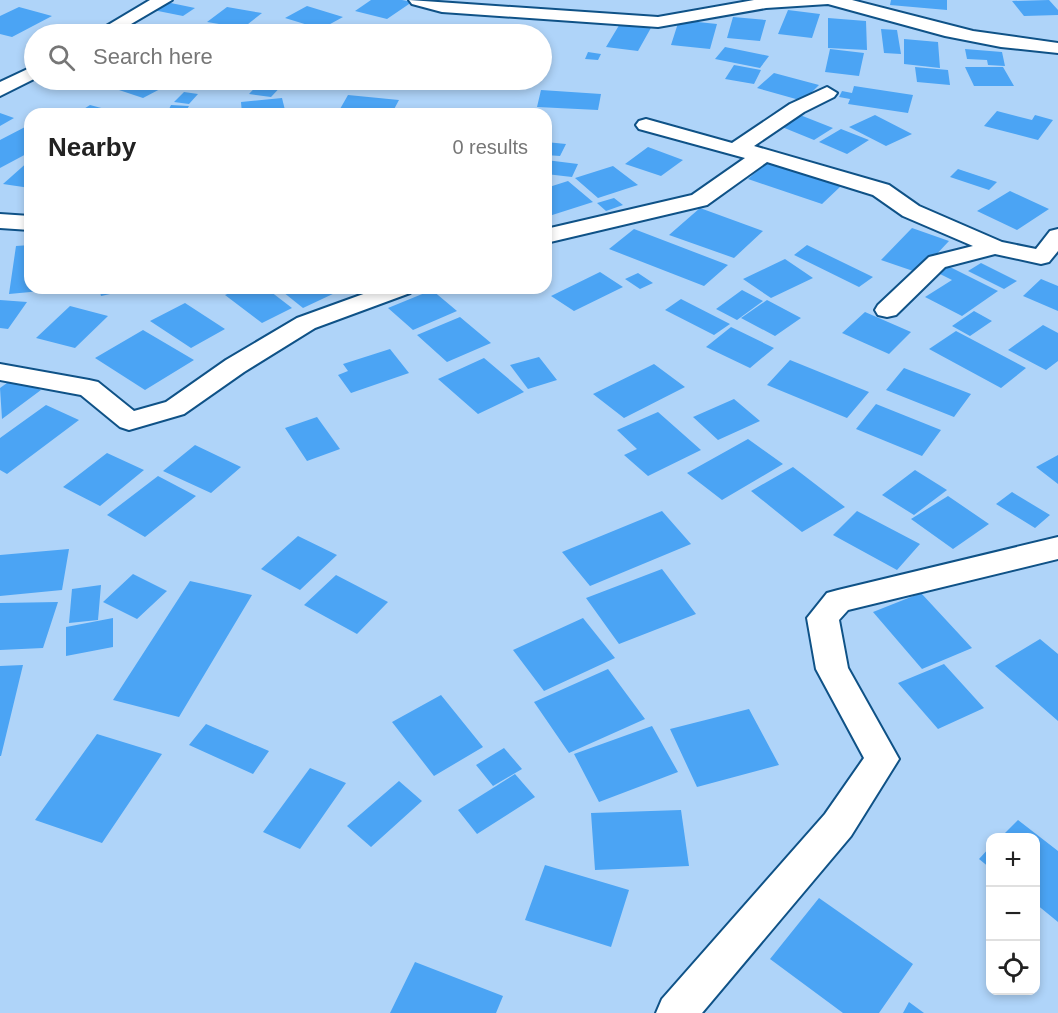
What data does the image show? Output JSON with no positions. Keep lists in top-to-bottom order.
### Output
{
  "page": {
    "search": "Search here",
    "heading": ["Nearby", "0 results"],
    "map_buttons": ["+", "−"]
  }
}
